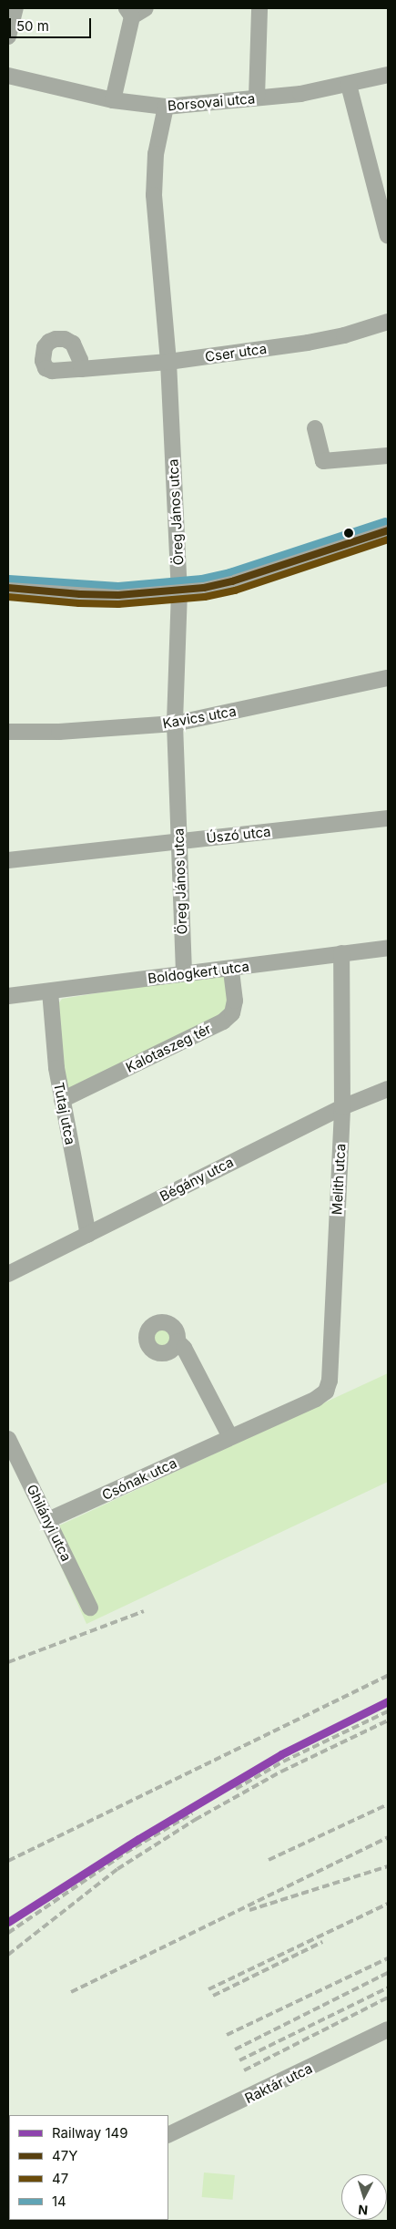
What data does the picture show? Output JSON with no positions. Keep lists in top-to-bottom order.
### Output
{
  "streets": {
    "street": [
      "Borsovai utca",
      "Cser utca",
      "Öreg János utca",
      "Kavics utca",
      "Úszó utca",
      "Boldogkert utca",
      "Kalotaszeg tér",
      "Tutaj utca",
      "Bégány utca",
      "Melith utca",
      "Csónak utca",
      "Ghilányi utca",
      "Raktár utca"
    ]
  },
  "crossings": [
    ["Borsovai utca", "Öreg János utca"],
    ["Cser utca", "Öreg János utca"],
    ["Öreg János utca", "Kavics utca"],
    ["Öreg János utca", "Úszó utca"],
    ["Öreg János utca", "Boldogkert utca"],
    ["Boldogkert utca", "Kalotaszeg tér"],
    ["Boldogkert utca", "Tutaj utca"],
    ["Boldogkert utca", "Melith utca"],
    ["Kalotaszeg tér", "Tutaj utca"],
    ["Tutaj utca", "Bégány utca"],
    ["Bégány utca", "Melith utca"],
    ["Melith utca", "Csónak utca"],
    ["Csónak utca", "Ghilányi utca"]
  ],
  "lines": [
    "transit line 14",
    "transit line 47Y",
    "transit line 47",
    "rail line 149"
  ],
  "legend": [
    "Railway 149",
    "47Y",
    "47",
    "14"
  ],
  "scale_bar": "50 m",
  "north": "bottom"
}
